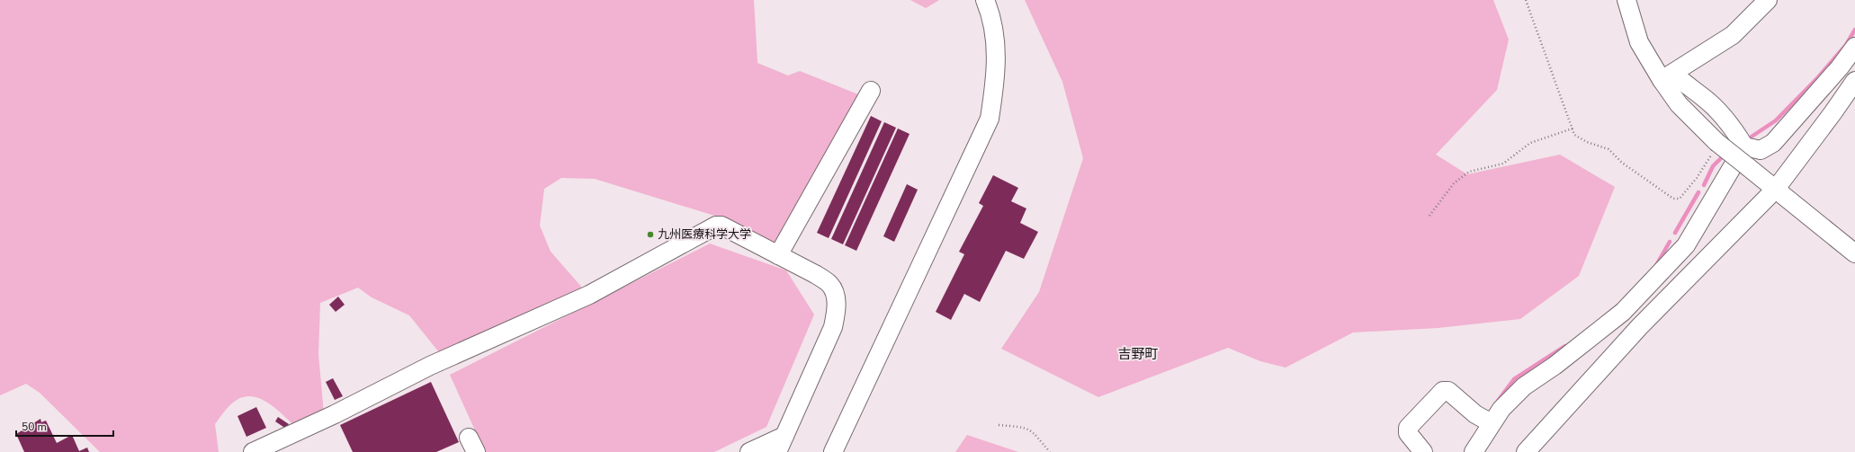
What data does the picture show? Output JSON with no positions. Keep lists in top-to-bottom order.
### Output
{
  "districts": ["吉野町"],
  "places": ["九州医療科学大学"],
  "scale_bar": "50 m"
}
